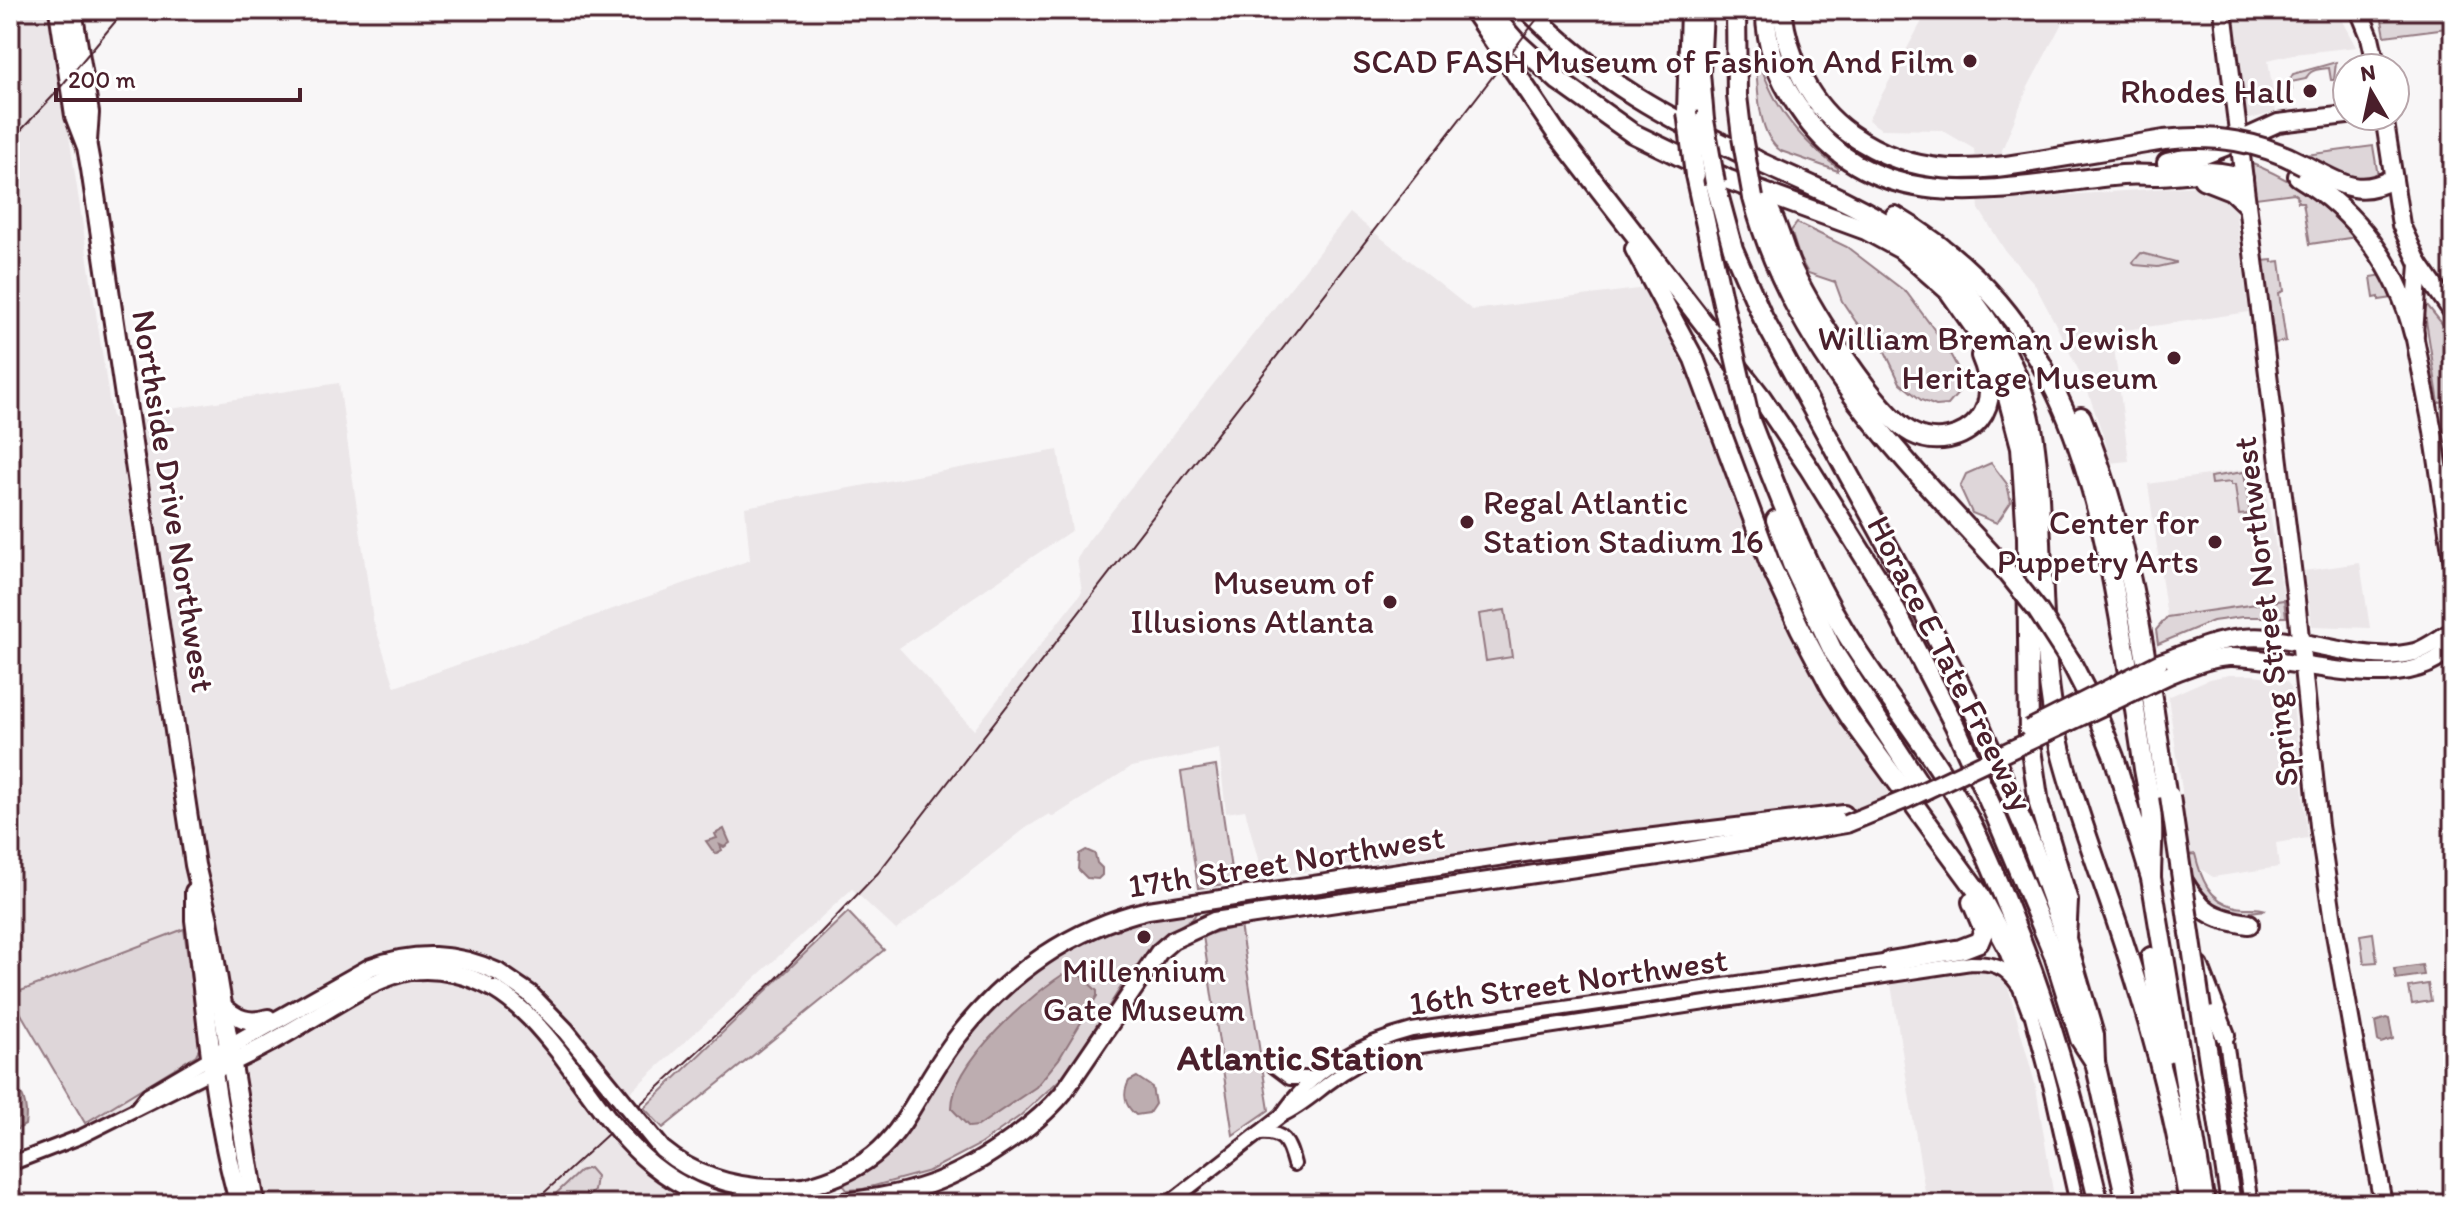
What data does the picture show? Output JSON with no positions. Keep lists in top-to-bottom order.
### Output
{
  "streets": {
    "highway": ["Northside Drive Northwest", "Horace E Tate Freeway"],
    "main road": ["Spring Street Northwest", "17th Street Northwest"],
    "street": ["16th Street Northwest"]
  },
  "crossings": [
    ["Northside Drive Northwest", "17th Street Northwest"],
    ["Spring Street Northwest", "17th Street Northwest"]
  ],
  "districts": ["Atlantic Station"],
  "places": [
    "SCAD FASH Museum of Fashion And Film",
    "Rhodes Hall",
    "William Breman Jewish Heritage Museum",
    "Regal Atlantic Station Stadium 16",
    "Center for Puppetry Arts",
    "Museum of Illusions Atlanta",
    "Millennium Gate Museum"
  ],
  "scale_bar": "200 m",
  "north": "top"
}
